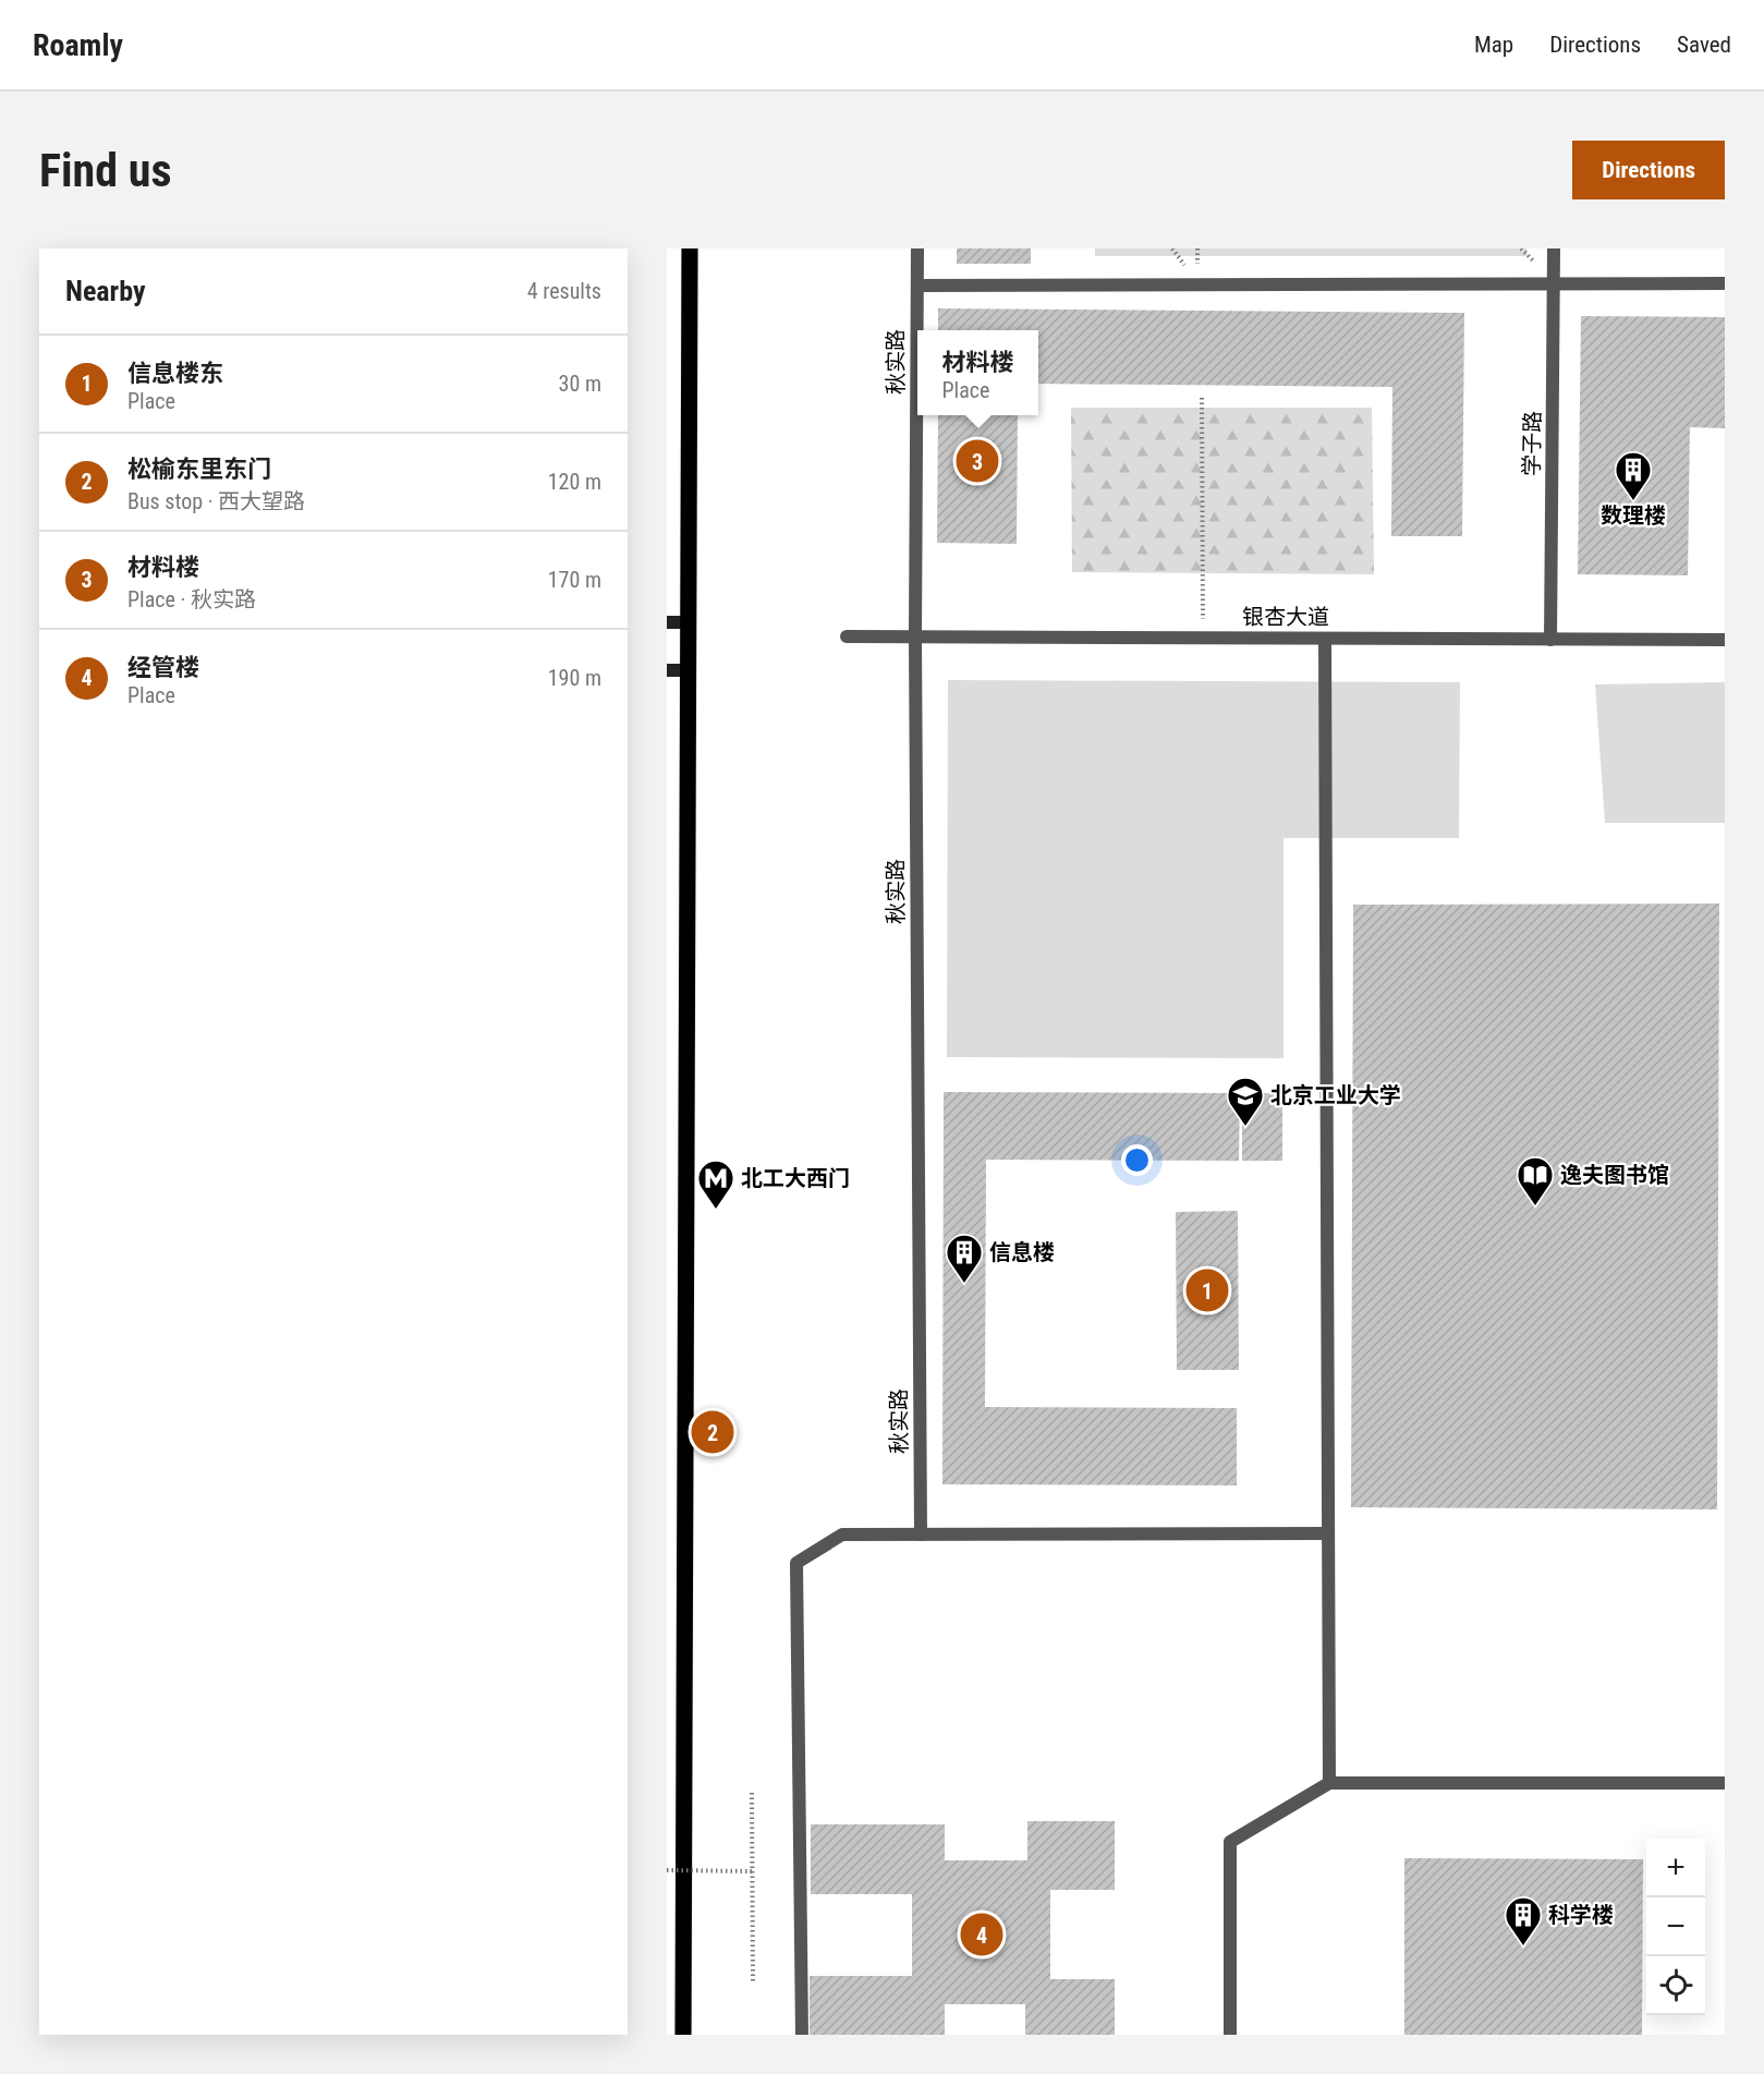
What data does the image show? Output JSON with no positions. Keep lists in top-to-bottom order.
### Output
{
  "streets": {
    "street": ["秋实路", "学子路", "银杏大道"]
  },
  "crossings": [
    ["秋实路", "银杏大道"],
    ["学子路", "银杏大道"]
  ],
  "places": {
    "building": ["数理楼", "信息楼", "科学楼"],
    "school or university": ["北京工业大学"],
    "library": ["逸夫图书馆"],
    "metro station": ["北工大西门"]
  },
  "page": {
    "header": "Roamly",
    "nav": ["Map", "Directions", "Saved"],
    "buttons": "Directions",
    "title": "Find us",
    "heading": ["Nearby", "4 results"],
    "popup": ["材料楼", "Place"],
    "list": [
      {
        "mark": "1",
        "name": "信息楼东",
        "note": "Place",
        "value": "30 m"
      },
      {
        "mark": "2",
        "name": "松榆东里东门",
        "note": "Bus stop · 西大望路",
        "value": "120 m"
      },
      {
        "mark": "3",
        "name": "材料楼",
        "note": "Place · 秋实路",
        "value": "170 m"
      },
      {
        "mark": "4",
        "name": "经管楼",
        "note": "Place",
        "value": "190 m"
      }
    ],
    "pins": [
      "3",
      "1",
      "2",
      "4"
    ],
    "map_buttons": ["+", "−"]
  }
}
